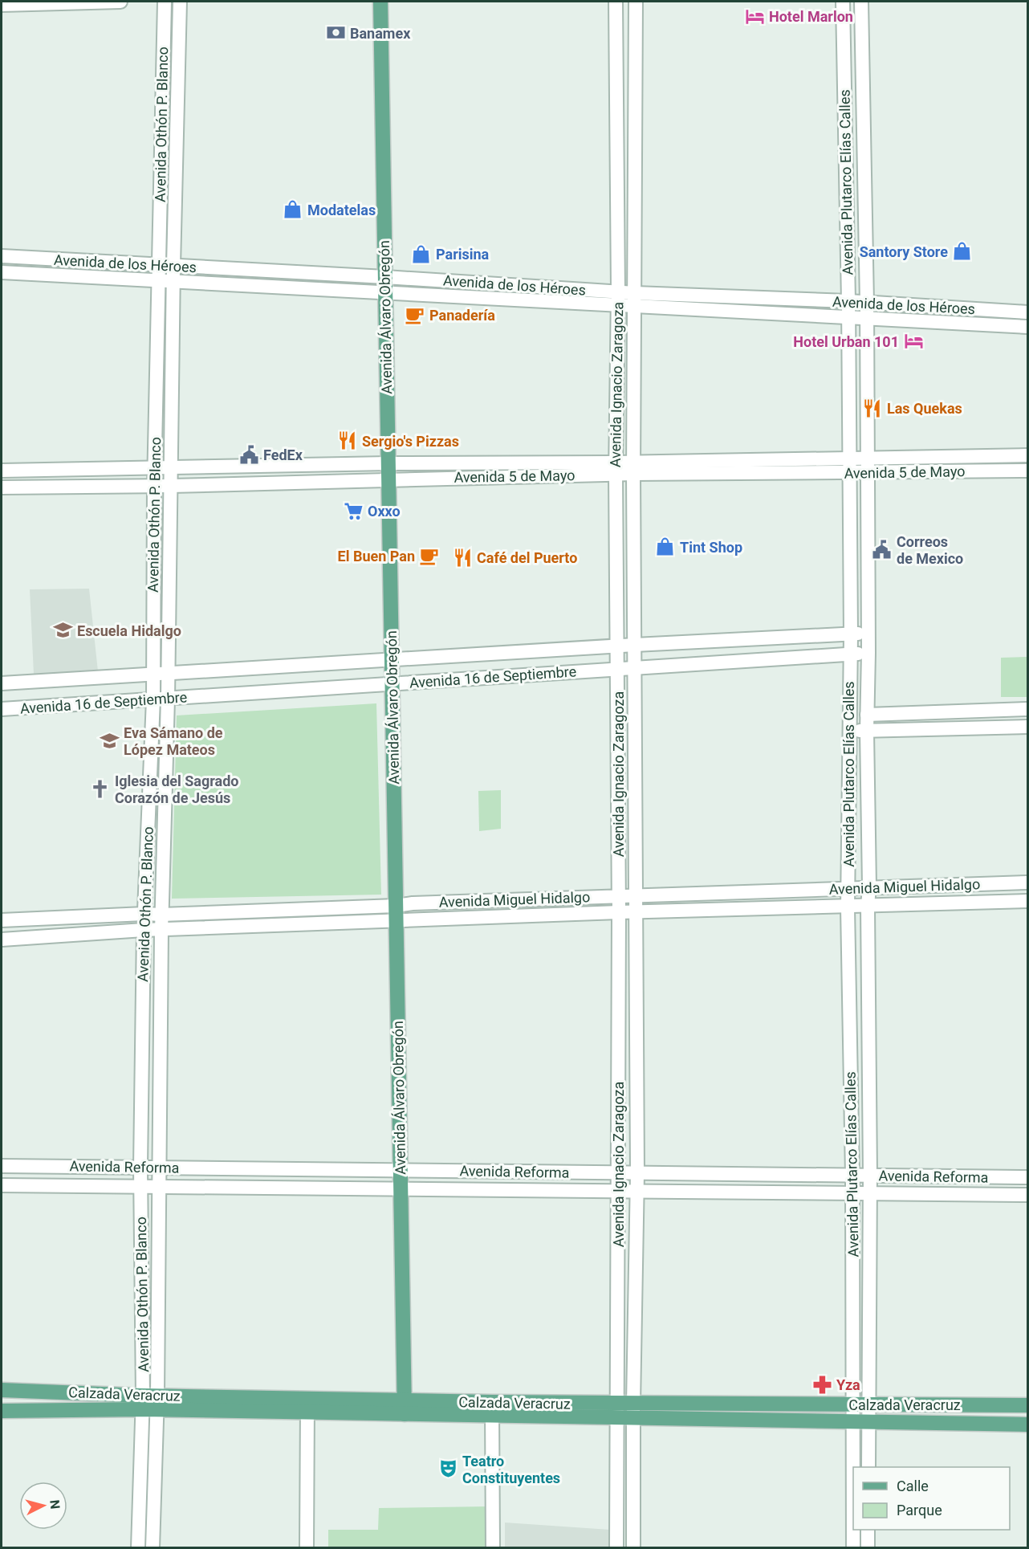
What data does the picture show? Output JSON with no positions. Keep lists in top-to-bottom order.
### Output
{
  "streets": {
    "main road": ["Avenida Álvaro Obregón", "Calzada Veracruz"],
    "street": [
      "Avenida Othón P. Blanco",
      "Avenida Plutarco Elías Calles",
      "Avenida de los Héroes",
      "Avenida Ignacio Zaragoza",
      "Avenida 5 de Mayo",
      "Avenida 16 de Septiembre",
      "Avenida Miguel Hidalgo",
      "Avenida Reforma"
    ]
  },
  "crossings": [
    ["Avenida Othón P. Blanco", "Avenida de los Héroes"],
    ["Avenida Othón P. Blanco", "Avenida 5 de Mayo"],
    ["Avenida Othón P. Blanco", "Avenida 16 de Septiembre"],
    ["Avenida Othón P. Blanco", "Avenida Miguel Hidalgo"],
    ["Avenida Othón P. Blanco", "Avenida Reforma"],
    ["Avenida Othón P. Blanco", "Calzada Veracruz"],
    ["Avenida Plutarco Elías Calles", "Avenida de los Héroes"],
    ["Avenida Plutarco Elías Calles", "Avenida 5 de Mayo"],
    ["Avenida Plutarco Elías Calles", "Avenida 16 de Septiembre"],
    ["Avenida Plutarco Elías Calles", "Avenida Miguel Hidalgo"],
    ["Avenida Plutarco Elías Calles", "Avenida Reforma"],
    ["Avenida Plutarco Elías Calles", "Calzada Veracruz"],
    ["Avenida de los Héroes", "Avenida Álvaro Obregón"],
    ["Avenida de los Héroes", "Avenida Ignacio Zaragoza"],
    ["Avenida Álvaro Obregón", "Avenida 5 de Mayo"],
    ["Avenida Álvaro Obregón", "Avenida 16 de Septiembre"],
    ["Avenida Álvaro Obregón", "Avenida Miguel Hidalgo"],
    ["Avenida Álvaro Obregón", "Avenida Reforma"],
    ["Avenida Álvaro Obregón", "Calzada Veracruz"],
    ["Avenida Ignacio Zaragoza", "Avenida 5 de Mayo"],
    ["Avenida Ignacio Zaragoza", "Avenida 16 de Septiembre"],
    ["Avenida Ignacio Zaragoza", "Avenida Miguel Hidalgo"],
    ["Avenida Ignacio Zaragoza", "Avenida Reforma"],
    ["Avenida Ignacio Zaragoza", "Calzada Veracruz"]
  ],
  "places": {
    "hotel": ["Hotel Marlon", "Hotel Urban 101"],
    "bank": ["Banamex"],
    "shop": [
      "Modatelas",
      "Santory Store",
      "Parisina",
      "Tint Shop"
    ],
    "cafe": ["Panadería", "El Buen Pan"],
    "restaurant": ["Las Quekas", "Sergio's Pizzas", "Café del Puerto"],
    "public building": ["FedEx", "Correos de Mexico"],
    "supermarket": ["Oxxo"],
    "school or university": ["Escuela Hidalgo", "Eva Sámano de López Mateos"],
    "church": ["Iglesia del Sagrado Corazón de Jesús"],
    "pharmacy": ["Yza"],
    "theatre": ["Teatro Constituyentes"]
  },
  "legend": ["Calle", "Parque"],
  "north": "right"
}
